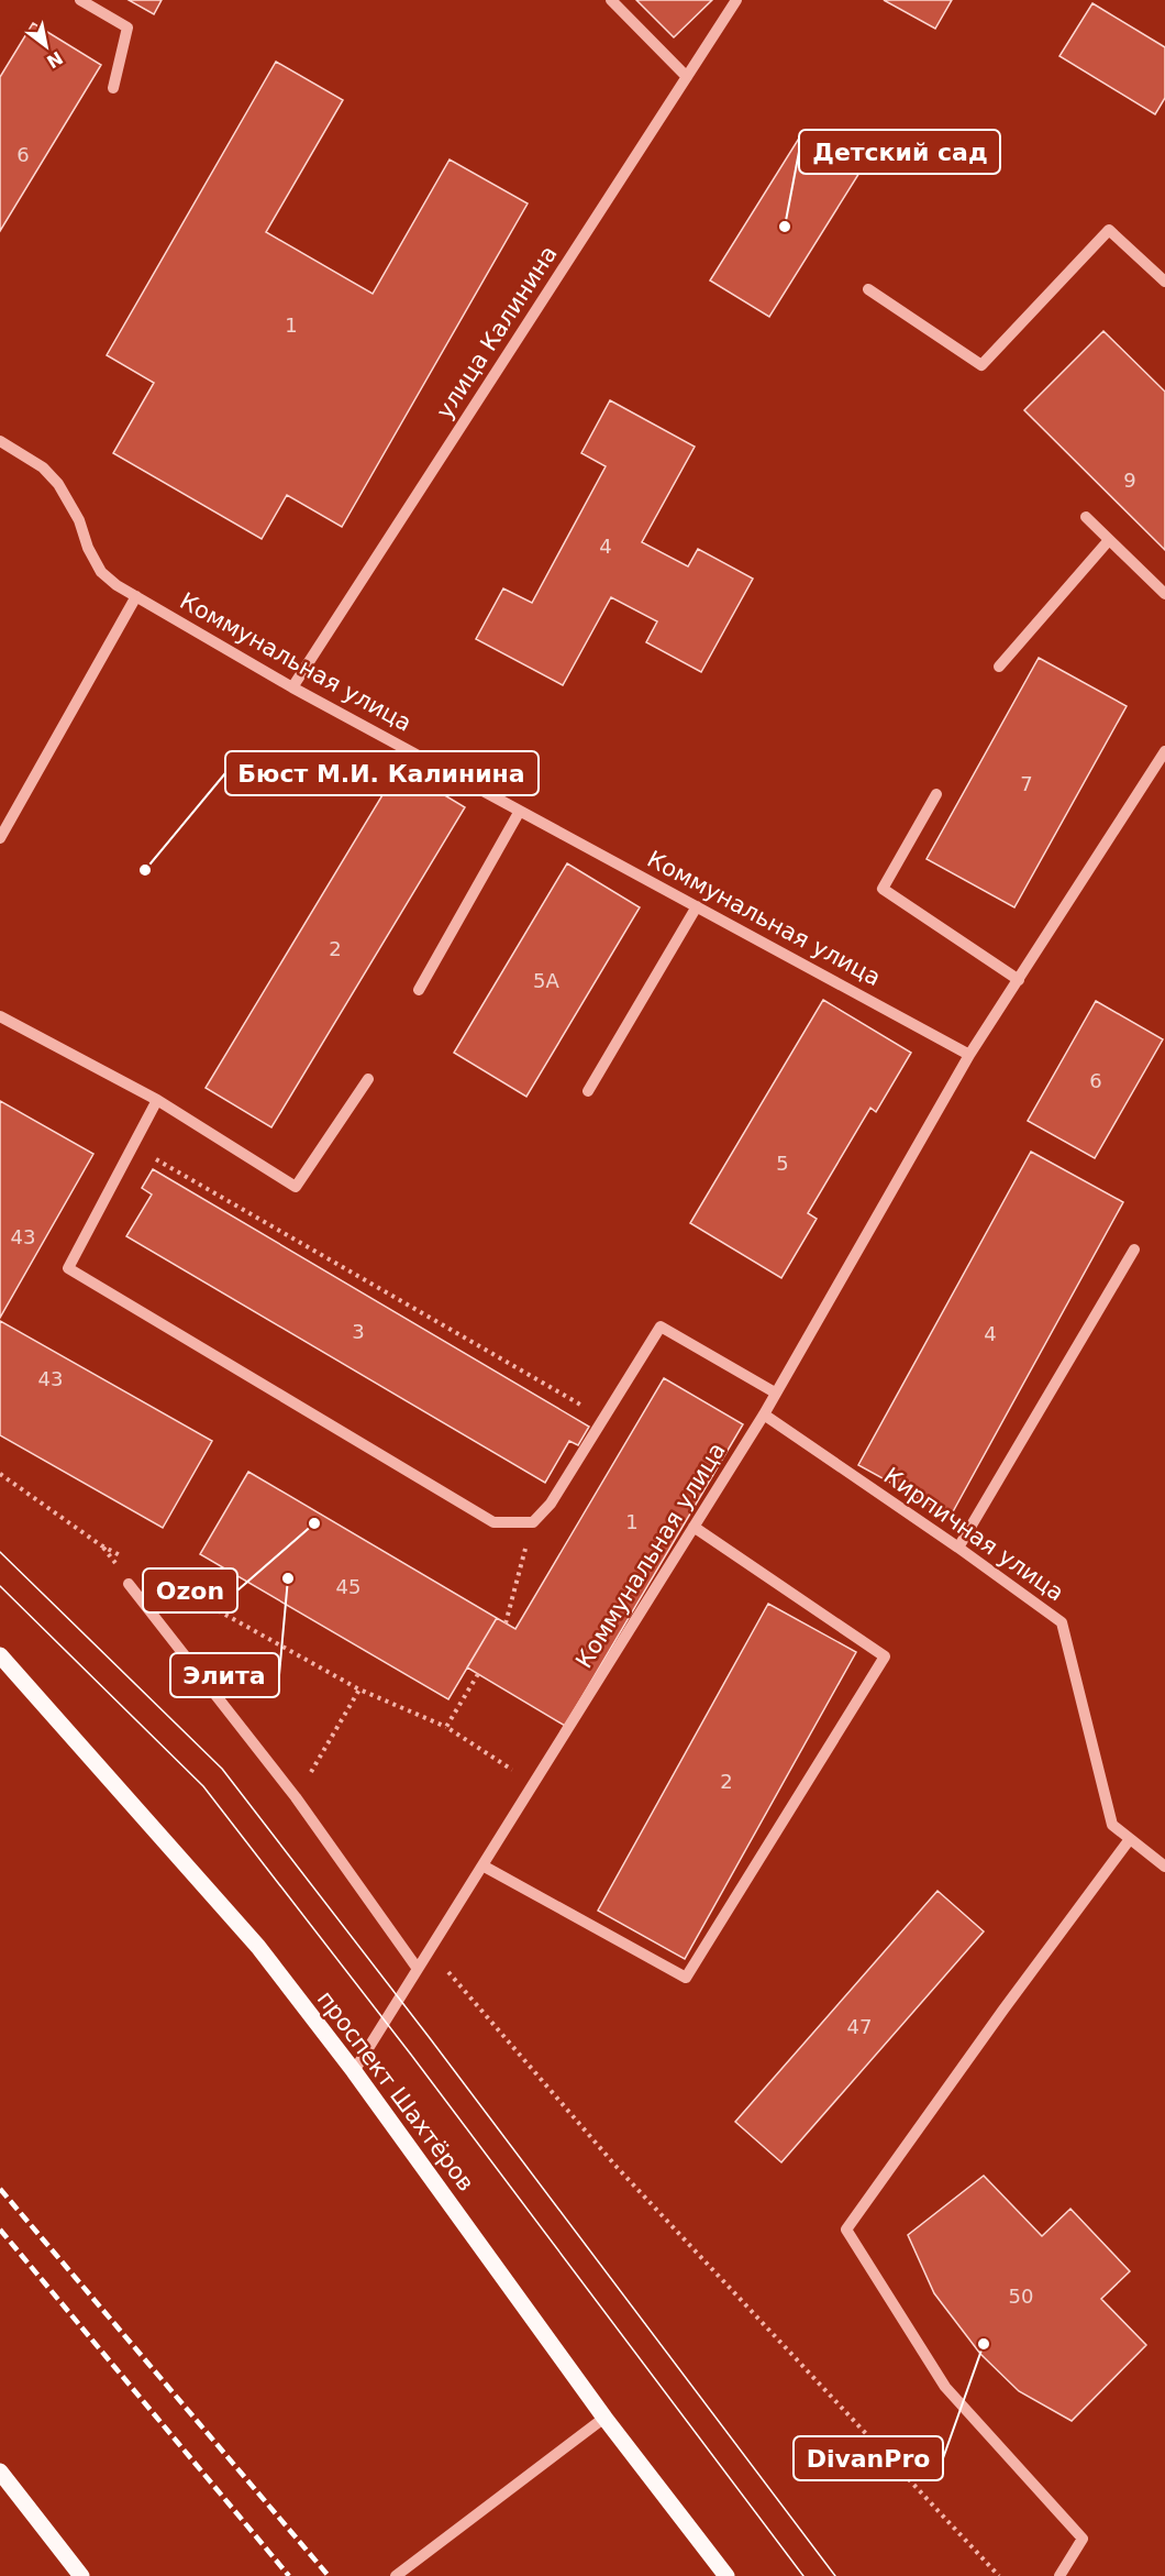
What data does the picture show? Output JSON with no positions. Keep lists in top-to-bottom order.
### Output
{
  "streets": {
    "main road": ["проспект Шахтёров"],
    "street": ["улица Калинина", "Коммунальная улица", "Кирпичная улица"]
  },
  "crossings": [
    ["улица Калинина", "Коммунальная улица"],
    ["Коммунальная улица", "Кирпичная улица"],
    ["Коммунальная улица", "проспект Шахтёров"]
  ],
  "places": [
    "Детский сад",
    "Бюст М.И. Калинина",
    "Ozon",
    "Элита",
    "DivanPro"
  ],
  "house_numbers": [
    "6",
    "1",
    "9",
    "4",
    "7",
    "2",
    "5А",
    "6",
    "5",
    "43",
    "3",
    "4",
    "43",
    "1",
    "45",
    "2",
    "47",
    "50"
  ],
  "north": "bottom right"
}
